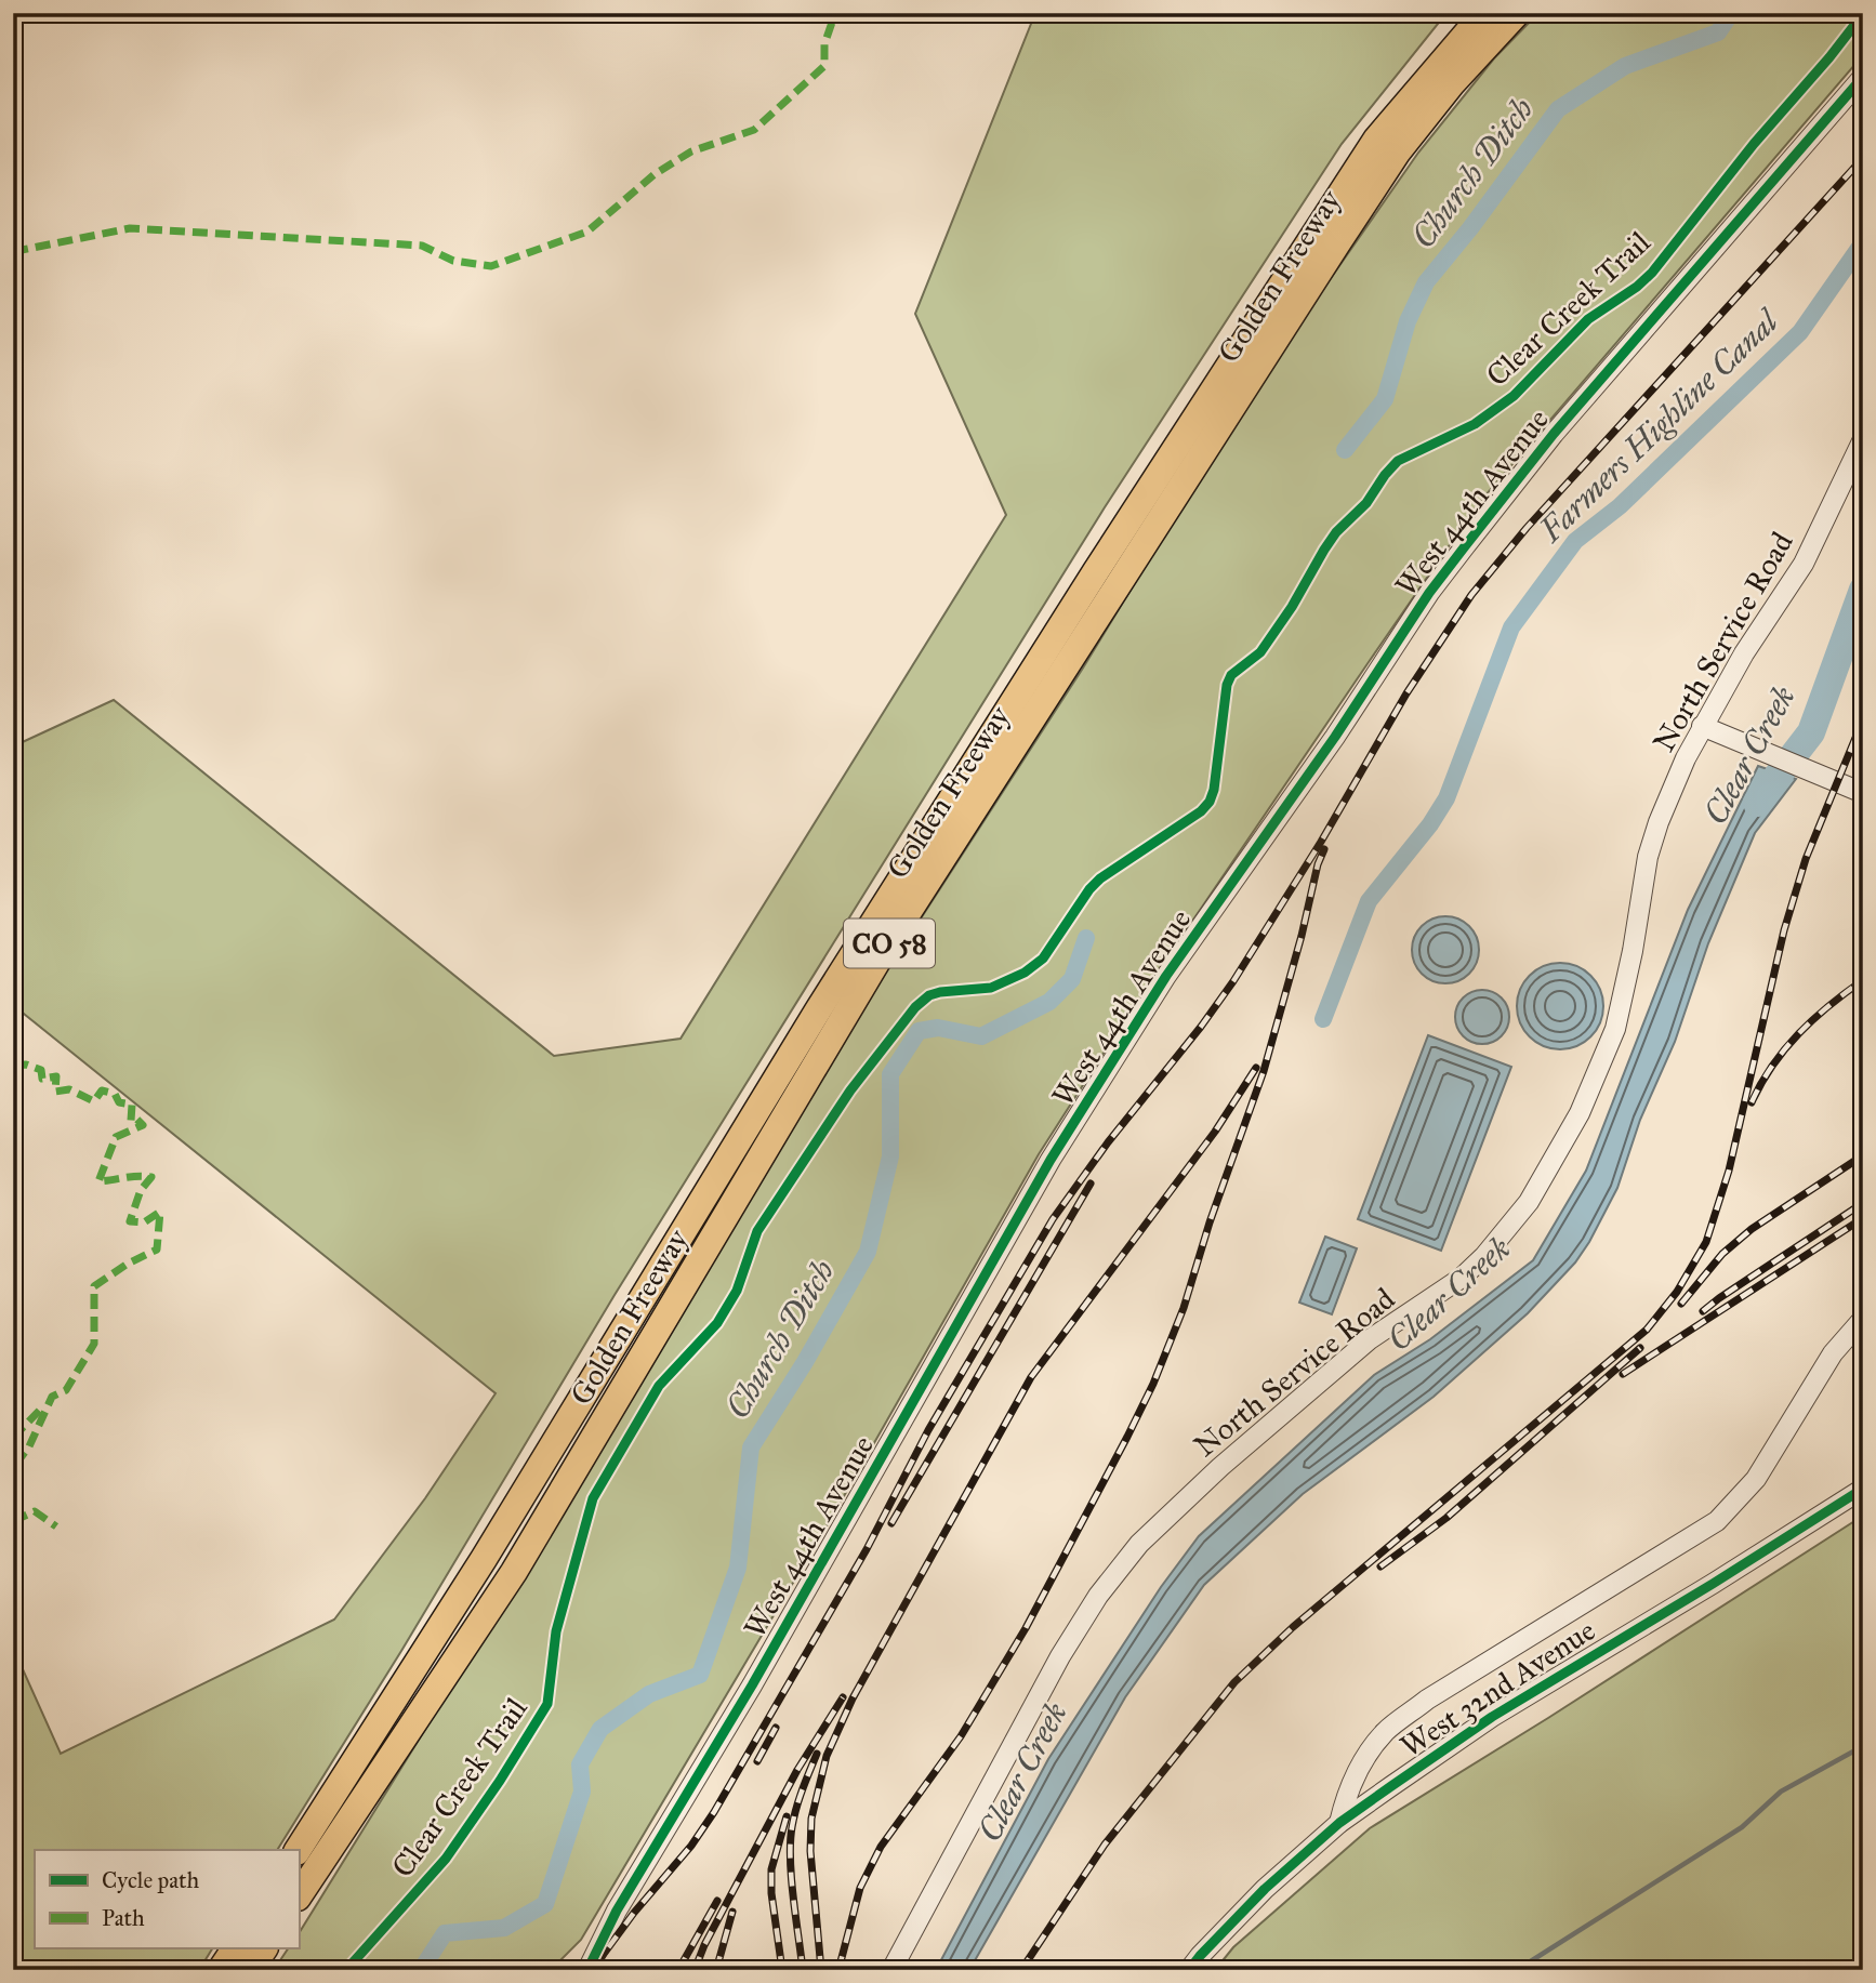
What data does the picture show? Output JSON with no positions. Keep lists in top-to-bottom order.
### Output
{
  "streets": {
    "highway": ["Golden Freeway", "CO 58"],
    "street": ["West 44th Avenue", "North Service Road", "West 32nd Avenue"],
    "cycle path": ["Clear Creek Trail"]
  },
  "water": ["Church Ditch", "Farmers Highline Canal", "Clear Creek"],
  "legend": ["Cycle path", "Path"]
}
